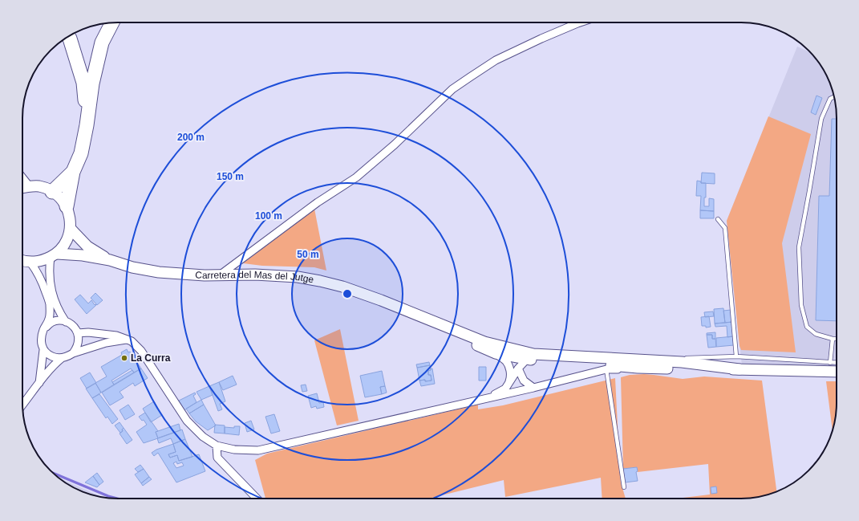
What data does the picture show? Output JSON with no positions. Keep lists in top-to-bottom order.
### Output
{
  "streets": {
    "street": ["Carretera del Mas del Jutge"]
  },
  "places": ["La Curra"],
  "rings": [
    "200 m",
    "150 m",
    "100 m",
    "50 m"
  ]
}
